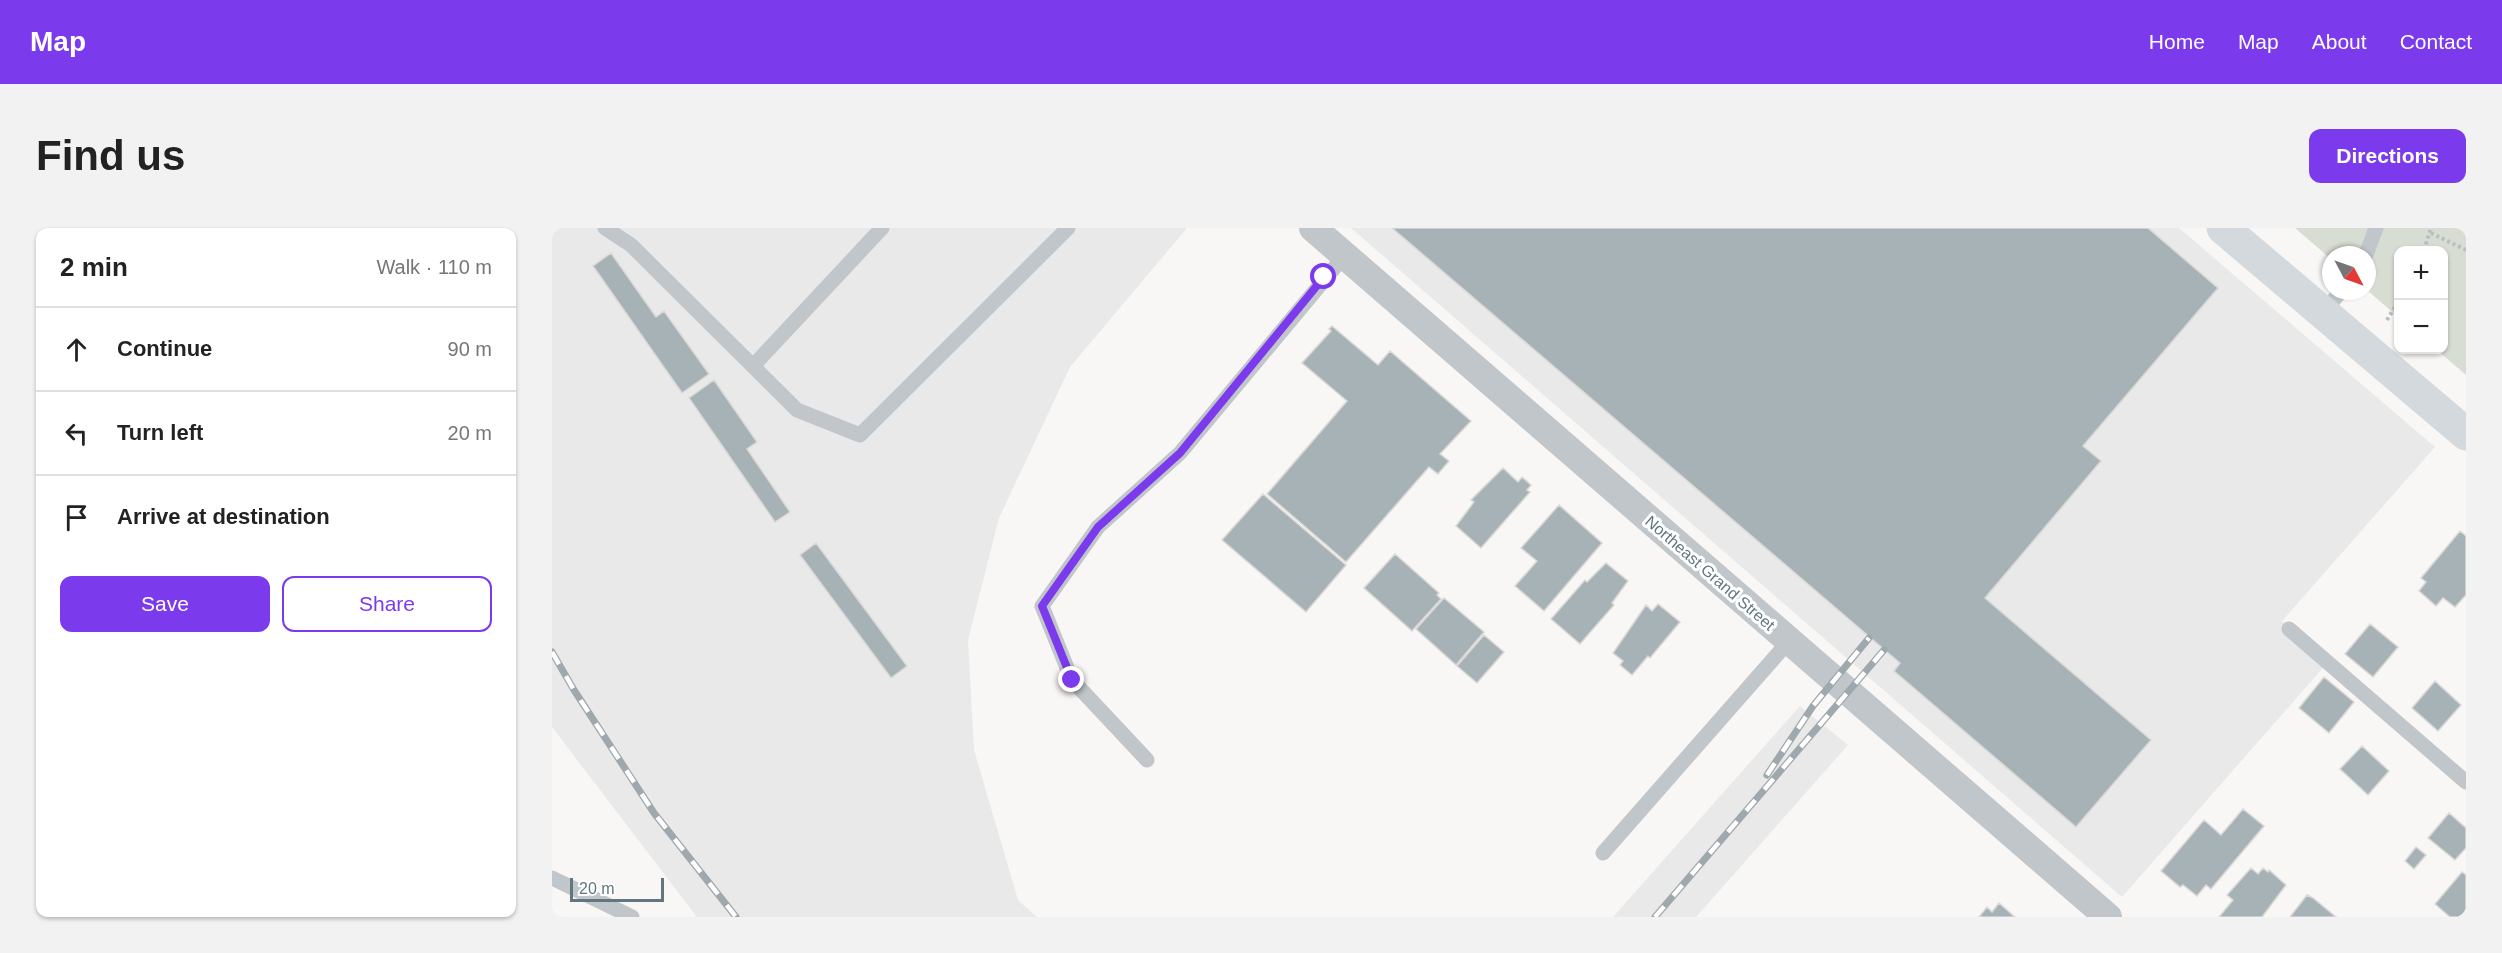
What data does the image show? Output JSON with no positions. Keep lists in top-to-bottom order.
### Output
{
  "streets": {
    "street": ["Northeast Grand Street"]
  },
  "scale_bar": "20 m",
  "north": "bottom right",
  "page": {
    "header": "Map",
    "nav": [
      "Home",
      "Map",
      "About",
      "Contact"
    ],
    "buttons": [
      "Directions",
      ["Save", "Share"]
    ],
    "title": "Find us",
    "heading": ["2 min", "Walk · 110 m"],
    "map_buttons": ["+", "−"],
    "list": [
      ["Continue", "90 m"],
      ["Turn left", "20 m"],
      "Arrive at destination"
    ],
    "scale": "20 m"
  }
}
